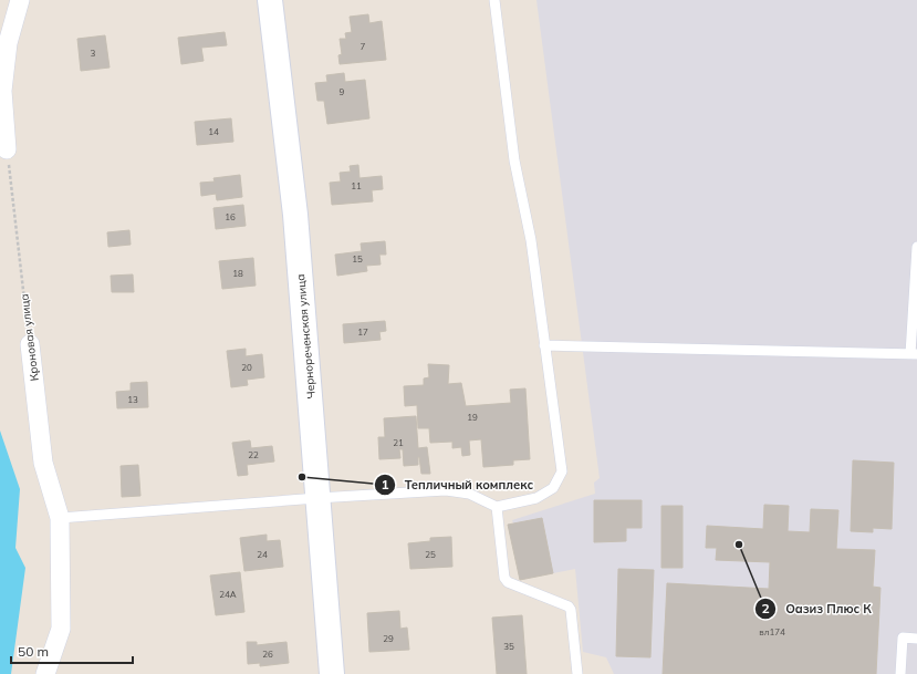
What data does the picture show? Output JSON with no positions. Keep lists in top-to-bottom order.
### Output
{
  "streets": {
    "street": ["Чернореченская улица", "Кроновая улица"]
  },
  "places": ["Тепличный комплекс", "Оазиз Плюс К"],
  "house_numbers": [
    "7",
    "3",
    "9",
    "14",
    "11",
    "16",
    "15",
    "18",
    "17",
    "20",
    "13",
    "19",
    "21",
    "22",
    "24",
    "25",
    "24А",
    "вл174",
    "29",
    "35",
    "26"
  ],
  "scale_bar": "50 m"
}
